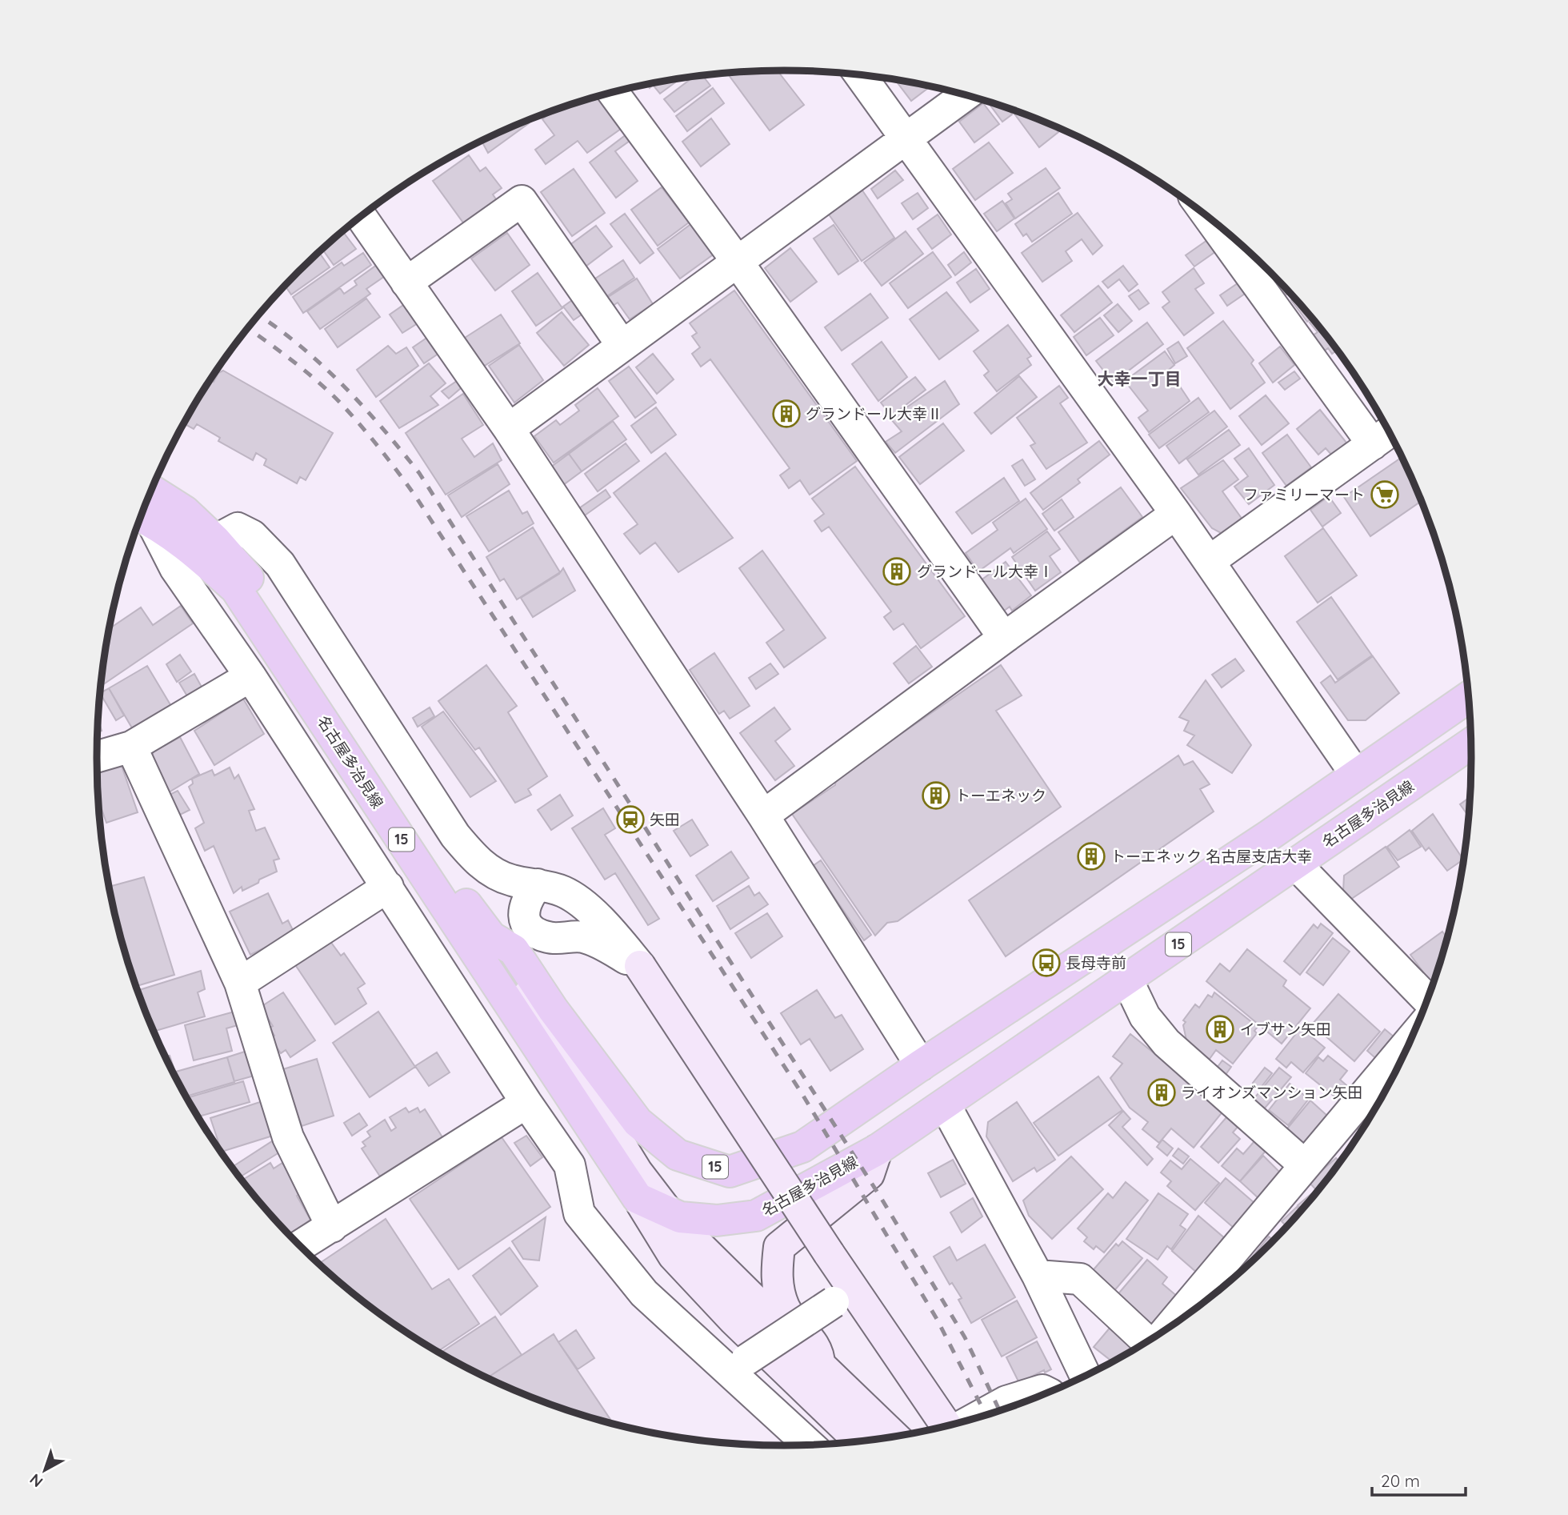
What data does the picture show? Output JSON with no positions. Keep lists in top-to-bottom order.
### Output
{
  "streets": {
    "main road": ["名古屋多治見線", "15"]
  },
  "districts": ["大幸一丁目"],
  "places": {
    "building": [
      "グランドール大幸Ⅱ",
      "グランドール大幸Ⅰ",
      "トーエネック",
      "トーエネック 名古屋支店大幸",
      "イブサン矢田",
      "ライオンズマンション矢田"
    ],
    "supermarket": ["ファミリーマート"],
    "station": ["矢田"],
    "bus stop": ["長母寺前"]
  },
  "scale_bar": "20 m",
  "north": "bottom left"
}
